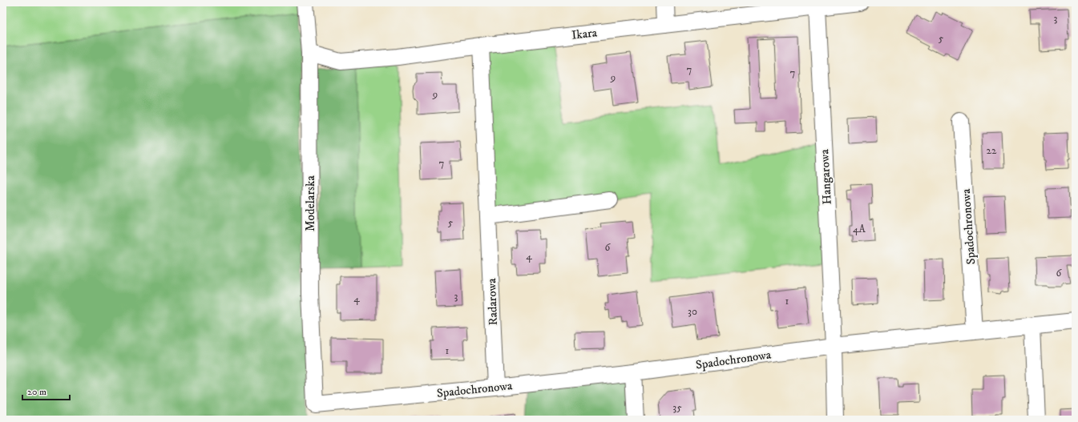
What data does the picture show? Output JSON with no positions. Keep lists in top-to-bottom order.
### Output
{
  "streets": {
    "street": [
      "Ikara",
      "Hangarowa",
      "Modelarska",
      "Spadochronowa",
      "Radarowa"
    ]
  },
  "crossings": [
    ["Ikara", "Hangarowa"],
    ["Ikara", "Modelarska"],
    ["Ikara", "Radarowa"],
    ["Hangarowa", "Spadochronowa"],
    ["Modelarska", "Spadochronowa"],
    ["Spadochronowa", "Radarowa"]
  ],
  "house_numbers": [
    "3",
    "5",
    "7",
    "7",
    "9",
    "9",
    "22",
    "7",
    "5",
    "4A",
    "6",
    "4",
    "6",
    "3",
    "4",
    "1",
    "30",
    "1",
    "35"
  ],
  "scale_bar": "20 m"
}
